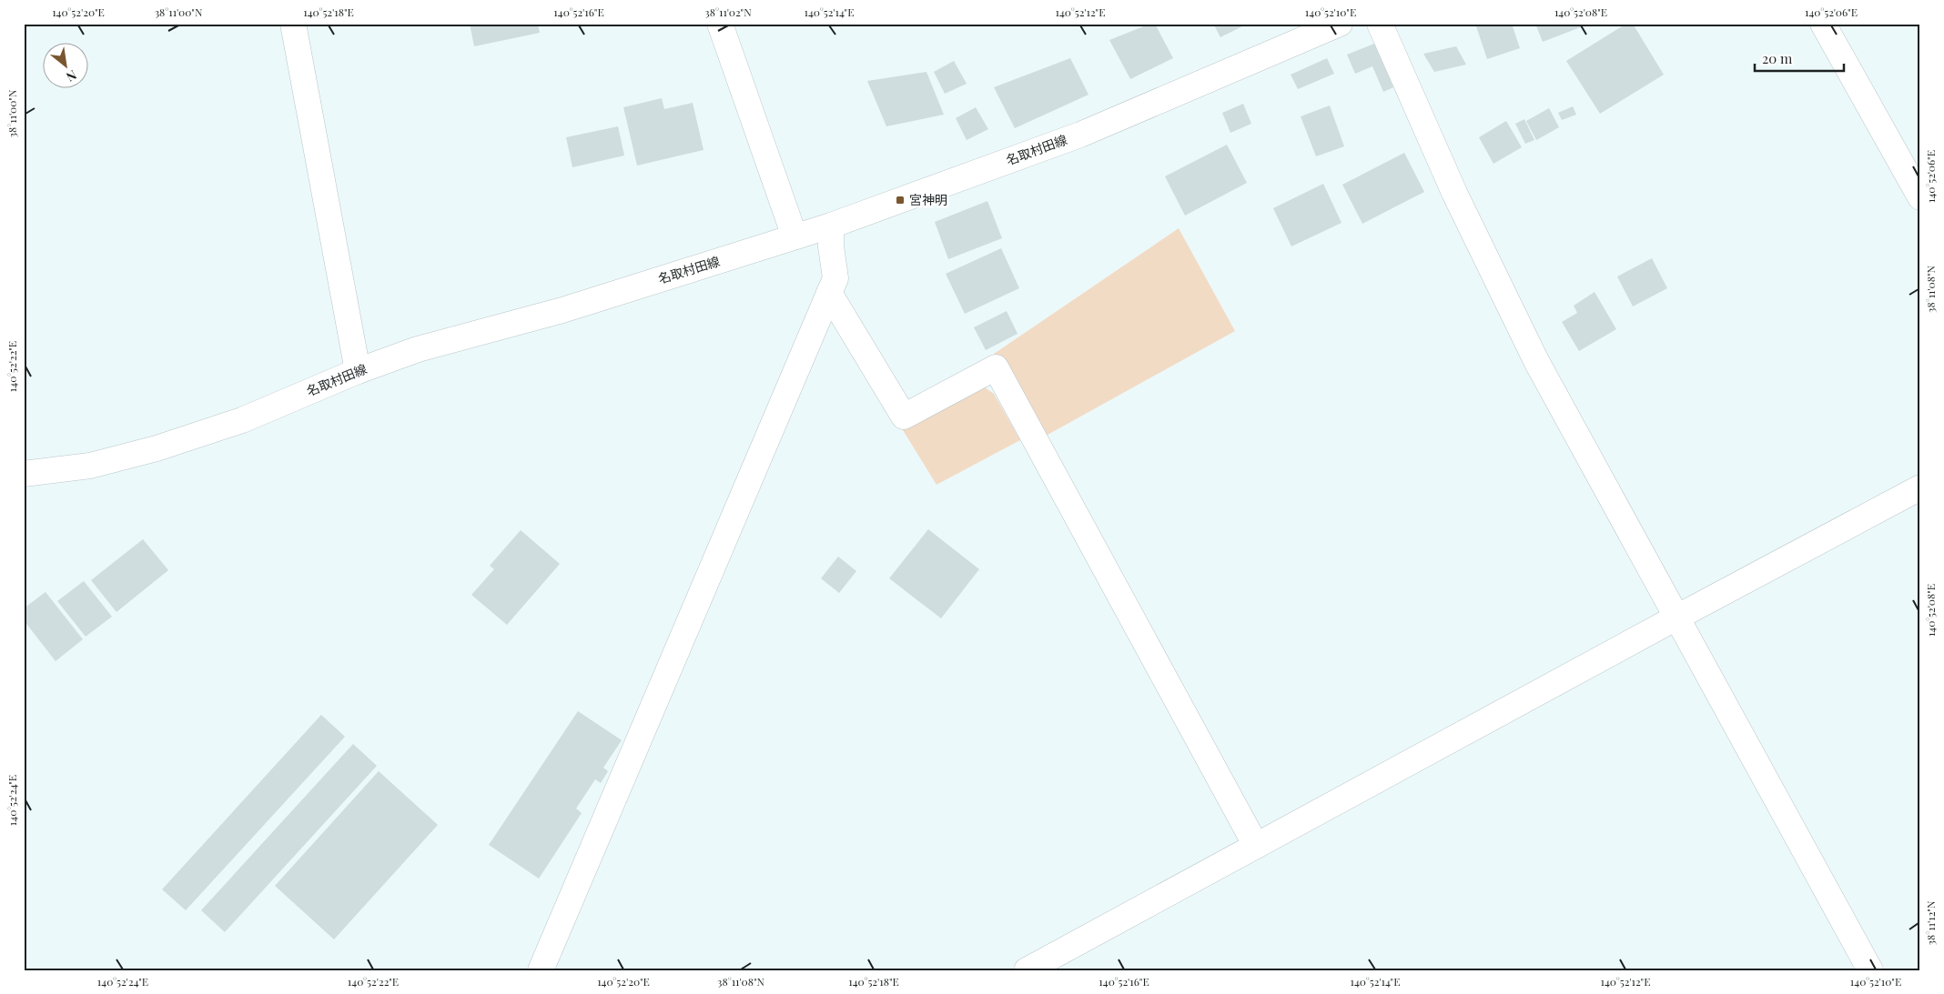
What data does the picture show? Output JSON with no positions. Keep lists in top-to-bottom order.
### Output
{
  "streets": {
    "street": ["名取村田線"]
  },
  "places": {
    "transit": ["宮神明"]
  },
  "scale_bar": "20 m",
  "north": "bottom right",
  "coordinates": [
    "140°52'20\"E",
    "38°11'00\"N",
    "140°52'18\"E",
    "140°52'16\"E",
    "38°11'02\"N",
    "140°52'14\"E",
    "140°52'12\"E",
    "140°52'10\"E",
    "140°52'08\"E",
    "140°52'06\"E",
    "38°11'08\"N",
    "140°52'22\"E",
    "140°52'24\"E",
    "38°11'12\"N"
  ]
}
